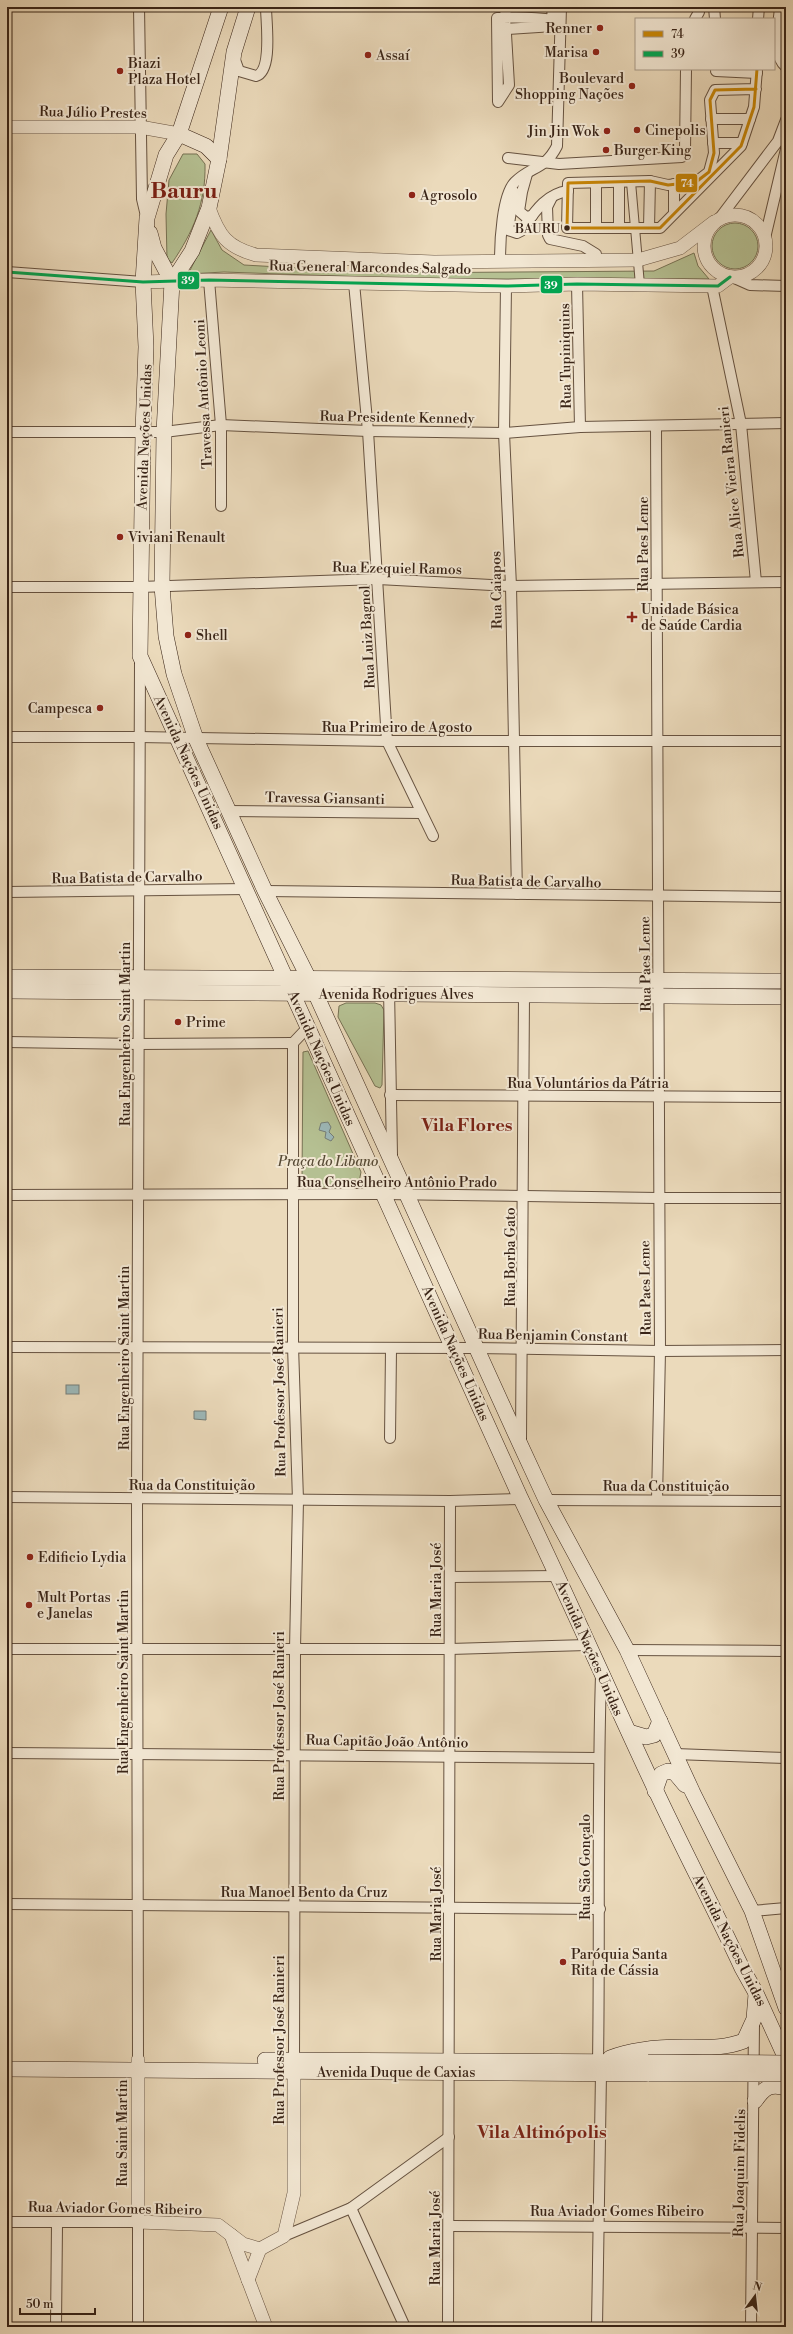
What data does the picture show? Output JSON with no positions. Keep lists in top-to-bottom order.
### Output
{
  "streets": {
    "main road": ["Avenida Nações Unidas", "Avenida Rodrigues Alves", "Avenida Duque de Caxias"],
    "street": [
      "Rua Júlio Prestes",
      "Rua General Marcondes Salgado",
      "Rua Tupiniquins",
      "Travessa Antônio Leoni",
      "Rua Presidente Kennedy",
      "Rua Alice Vieira Ranieri",
      "Rua Paes Leme",
      "Rua Ezequiel Ramos",
      "Rua Caiapos",
      "Rua Luiz Bagnol",
      "Rua Primeiro de Agosto",
      "Travessa Giansanti",
      "Rua Batista de Carvalho",
      "Rua Engenheiro Saint Martin",
      "Rua Voluntários da Pátria",
      "Rua Conselheiro Antônio Prado",
      "Rua Borba Gato",
      "Rua Benjamin Constant",
      "Rua Professor José Ranieri",
      "Rua da Constituição",
      "Rua Maria José",
      "Rua Capitão João Antônio",
      "Rua São Gonçalo",
      "Rua Manoel Bento da Cruz",
      "Rua Saint Martin",
      "Rua Joaquim Fidelis",
      "Rua Aviador Gomes Ribeiro"
    ]
  },
  "crossings": [
    ["Rua Júlio Prestes", "Avenida Nações Unidas"],
    ["Rua General Marcondes Salgado", "Rua Tupiniquins"],
    ["Rua General Marcondes Salgado", "Travessa Antônio Leoni"],
    ["Rua General Marcondes Salgado", "Avenida Nações Unidas"],
    ["Rua General Marcondes Salgado", "Rua Alice Vieira Ranieri"],
    ["Rua General Marcondes Salgado", "Rua Caiapos"],
    ["Rua General Marcondes Salgado", "Rua Luiz Bagnol"],
    ["Rua Tupiniquins", "Rua Presidente Kennedy"],
    ["Travessa Antônio Leoni", "Rua Presidente Kennedy"],
    ["Rua Presidente Kennedy", "Avenida Nações Unidas"],
    ["Rua Presidente Kennedy", "Rua Alice Vieira Ranieri"],
    ["Rua Presidente Kennedy", "Rua Paes Leme"],
    ["Rua Presidente Kennedy", "Rua Caiapos"],
    ["Rua Presidente Kennedy", "Rua Luiz Bagnol"],
    ["Avenida Nações Unidas", "Rua Ezequiel Ramos"],
    ["Avenida Nações Unidas", "Rua Primeiro de Agosto"],
    ["Avenida Nações Unidas", "Travessa Giansanti"],
    ["Avenida Nações Unidas", "Rua Batista de Carvalho"],
    ["Avenida Nações Unidas", "Avenida Rodrigues Alves"],
    ["Avenida Nações Unidas", "Rua Engenheiro Saint Martin"],
    ["Avenida Nações Unidas", "Rua Conselheiro Antônio Prado"],
    ["Avenida Nações Unidas", "Rua Borba Gato"],
    ["Avenida Nações Unidas", "Rua Benjamin Constant"],
    ["Avenida Nações Unidas", "Rua da Constituição"],
    ["Avenida Nações Unidas", "Rua São Gonçalo"],
    ["Rua Alice Vieira Ranieri", "Rua Ezequiel Ramos"],
    ["Rua Paes Leme", "Rua Ezequiel Ramos"],
    ["Rua Paes Leme", "Rua Primeiro de Agosto"],
    ["Rua Paes Leme", "Rua Batista de Carvalho"],
    ["Rua Paes Leme", "Avenida Rodrigues Alves"],
    ["Rua Paes Leme", "Rua Voluntários da Pátria"],
    ["Rua Paes Leme", "Rua Conselheiro Antônio Prado"],
    ["Rua Paes Leme", "Rua Benjamin Constant"],
    ["Rua Paes Leme", "Rua da Constituição"],
    ["Rua Ezequiel Ramos", "Rua Caiapos"],
    ["Rua Ezequiel Ramos", "Rua Luiz Bagnol"],
    ["Rua Caiapos", "Rua Primeiro de Agosto"],
    ["Rua Caiapos", "Rua Batista de Carvalho"],
    ["Rua Luiz Bagnol", "Rua Primeiro de Agosto"],
    ["Rua Luiz Bagnol", "Travessa Giansanti"],
    ["Rua Primeiro de Agosto", "Rua Engenheiro Saint Martin"],
    ["Rua Batista de Carvalho", "Rua Engenheiro Saint Martin"],
    ["Avenida Rodrigues Alves", "Rua Engenheiro Saint Martin"],
    ["Avenida Rodrigues Alves", "Rua Borba Gato"],
    ["Rua Engenheiro Saint Martin", "Rua Conselheiro Antônio Prado"],
    ["Rua Engenheiro Saint Martin", "Rua Benjamin Constant"],
    ["Rua Engenheiro Saint Martin", "Rua da Constituição"],
    ["Rua Engenheiro Saint Martin", "Rua Capitão João Antônio"],
    ["Rua Engenheiro Saint Martin", "Rua Manoel Bento da Cruz"],
    ["Rua Engenheiro Saint Martin", "Avenida Duque de Caxias"],
    ["Rua Engenheiro Saint Martin", "Rua Saint Martin"],
    ["Rua Voluntários da Pátria", "Rua Borba Gato"],
    ["Rua Conselheiro Antônio Prado", "Rua Borba Gato"],
    ["Rua Conselheiro Antônio Prado", "Rua Professor José Ranieri"],
    ["Rua Borba Gato", "Rua Benjamin Constant"],
    ["Rua Benjamin Constant", "Rua Professor José Ranieri"],
    ["Rua Professor José Ranieri", "Rua da Constituição"],
    ["Rua Professor José Ranieri", "Rua Capitão João Antônio"],
    ["Rua Professor José Ranieri", "Rua Manoel Bento da Cruz"],
    ["Rua Professor José Ranieri", "Avenida Duque de Caxias"],
    ["Rua da Constituição", "Rua Maria José"],
    ["Rua Maria José", "Rua Capitão João Antônio"],
    ["Rua Maria José", "Rua Manoel Bento da Cruz"],
    ["Rua Maria José", "Avenida Duque de Caxias"],
    ["Rua Maria José", "Rua Aviador Gomes Ribeiro"],
    ["Rua Capitão João Antônio", "Rua São Gonçalo"],
    ["Rua São Gonçalo", "Rua Manoel Bento da Cruz"],
    ["Rua São Gonçalo", "Avenida Duque de Caxias"],
    ["Rua São Gonçalo", "Rua Aviador Gomes Ribeiro"],
    ["Avenida Duque de Caxias", "Rua Saint Martin"],
    ["Rua Saint Martin", "Rua Aviador Gomes Ribeiro"],
    ["Rua Joaquim Fidelis", "Rua Aviador Gomes Ribeiro"]
  ],
  "districts": ["Bauru", "Vila Flores", "Vila Altinópolis"],
  "parks": ["Praça do Libano"],
  "places": {
    "other": [
      "Renner",
      "Marisa",
      "Assaí",
      "Biazi Plaza Hotel",
      "Boulevard Shopping Nações",
      "Cinepolis",
      "Jin Jin Wok",
      "Burger King",
      "Agrosolo",
      "BAURU",
      "Viviani Renault",
      "Shell",
      "Campesca",
      "Prime",
      "Edificio Lydia",
      "Mult Portas e Janelas",
      "Paróquia Santa Rita de Cássia"
    ],
    "health": ["Unidade Básica de Saúde Cardia"]
  },
  "lines": ["transit line 74", "transit line 39"],
  "legend": ["74", "39"],
  "scale_bar": "50 m",
  "north": "top"
}
